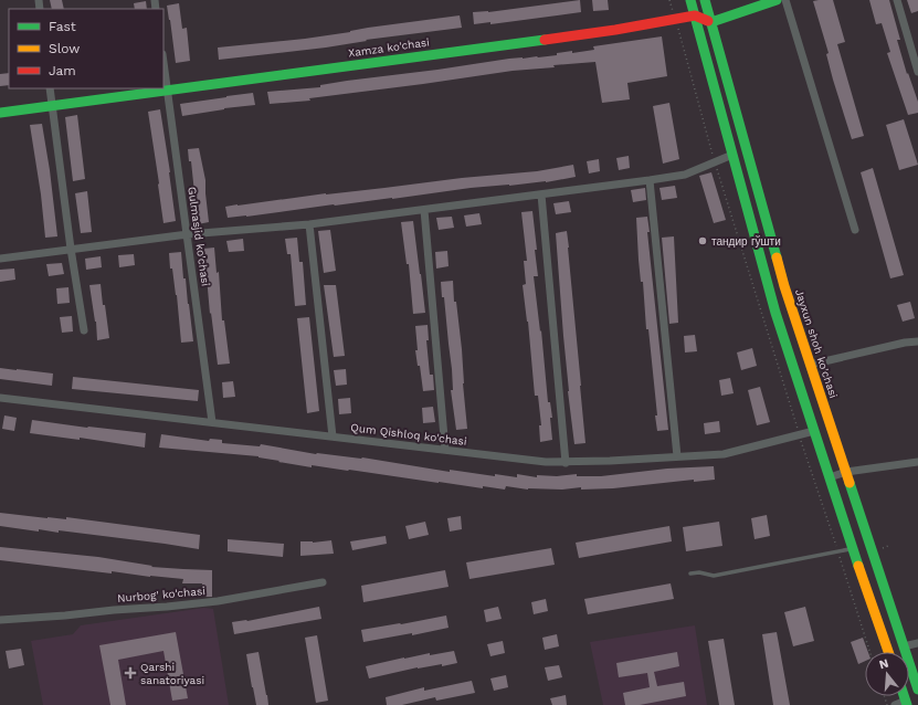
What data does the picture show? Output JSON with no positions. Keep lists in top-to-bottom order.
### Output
{
  "streets": {
    "main road": ["Xamza ko'chasi", "Jayxun shoh ko'chasi"],
    "street": ["Gulmasjid ko'chasi", "Qum Qishloq ko'chasi", "Nurbog' ko'chasi"]
  },
  "crossings": [
    ["Xamza ko'chasi", "Gulmasjid ko'chasi"],
    ["Gulmasjid ko'chasi", "Qum Qishloq ko'chasi"]
  ],
  "places": {
    "other": ["тандир гўшти"],
    "health": ["Qarshi sanatoriyasi"]
  },
  "legend": ["Fast", "Slow", "Jam"],
  "north": "top"
}
